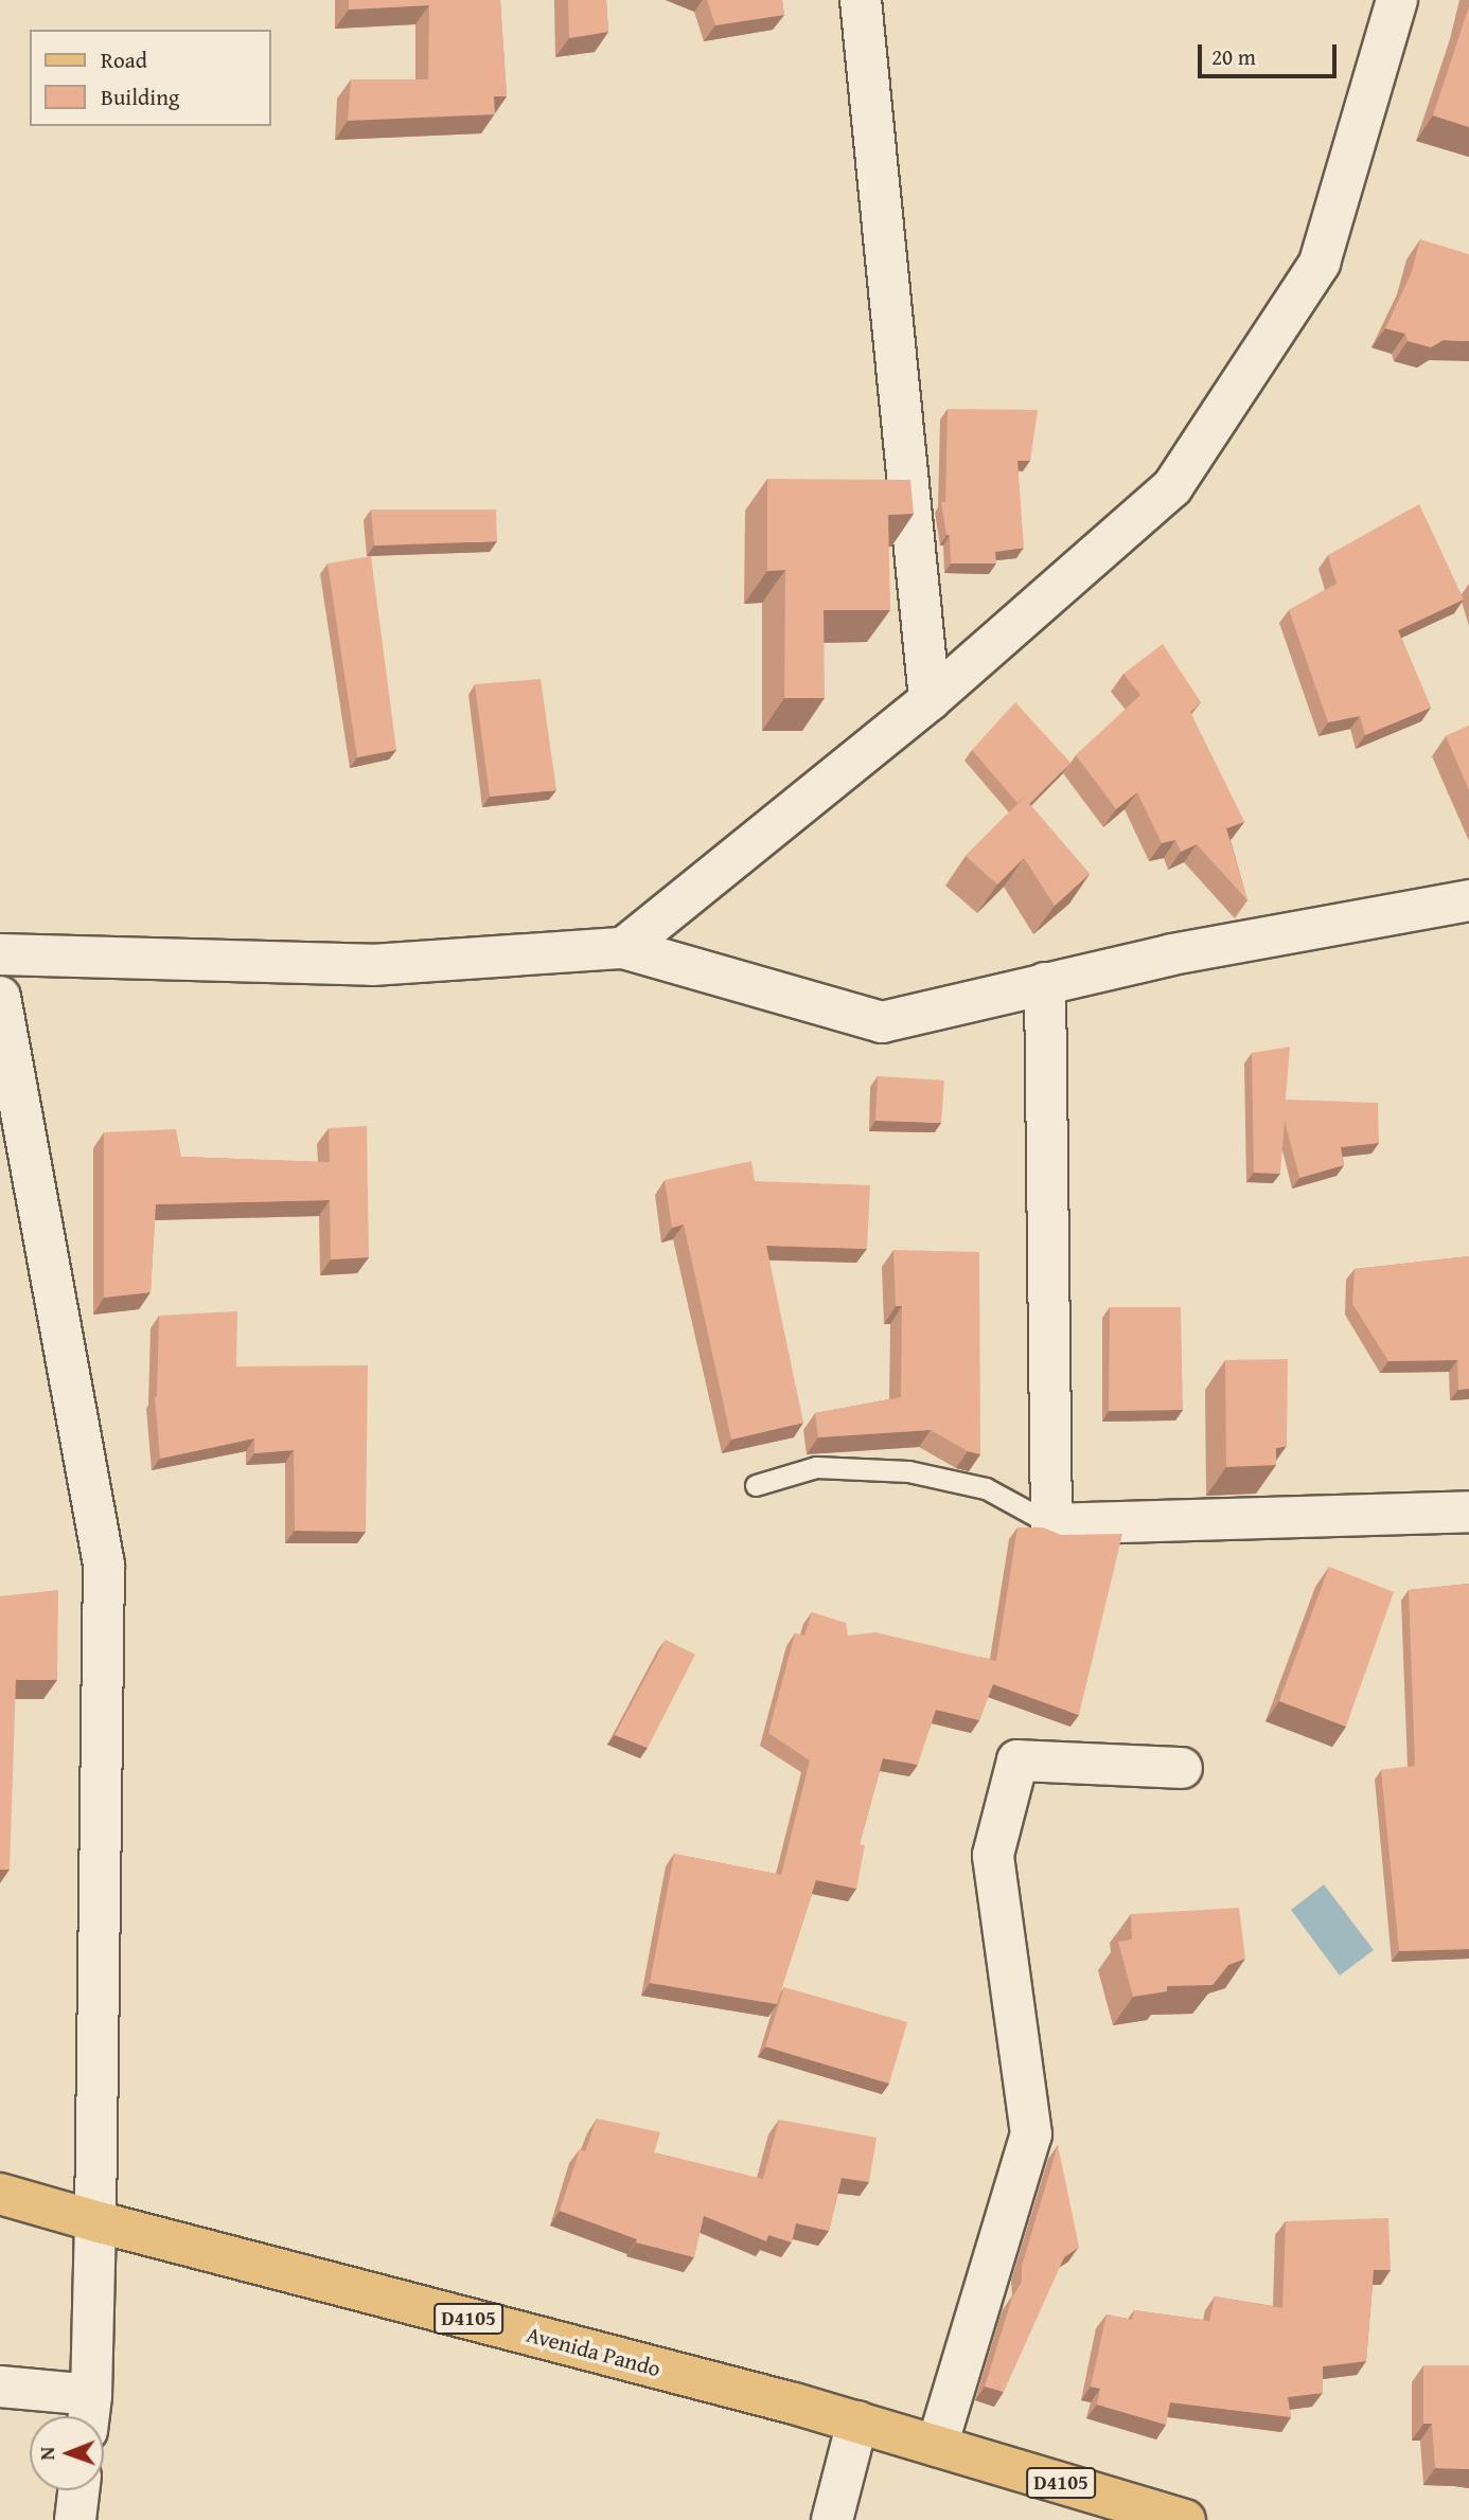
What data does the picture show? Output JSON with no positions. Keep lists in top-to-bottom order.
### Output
{
  "streets": {
    "main road": ["D4105", "Avenida Pando"]
  },
  "legend": ["Road", "Building"],
  "scale_bar": "20 m",
  "north": "left"
}
